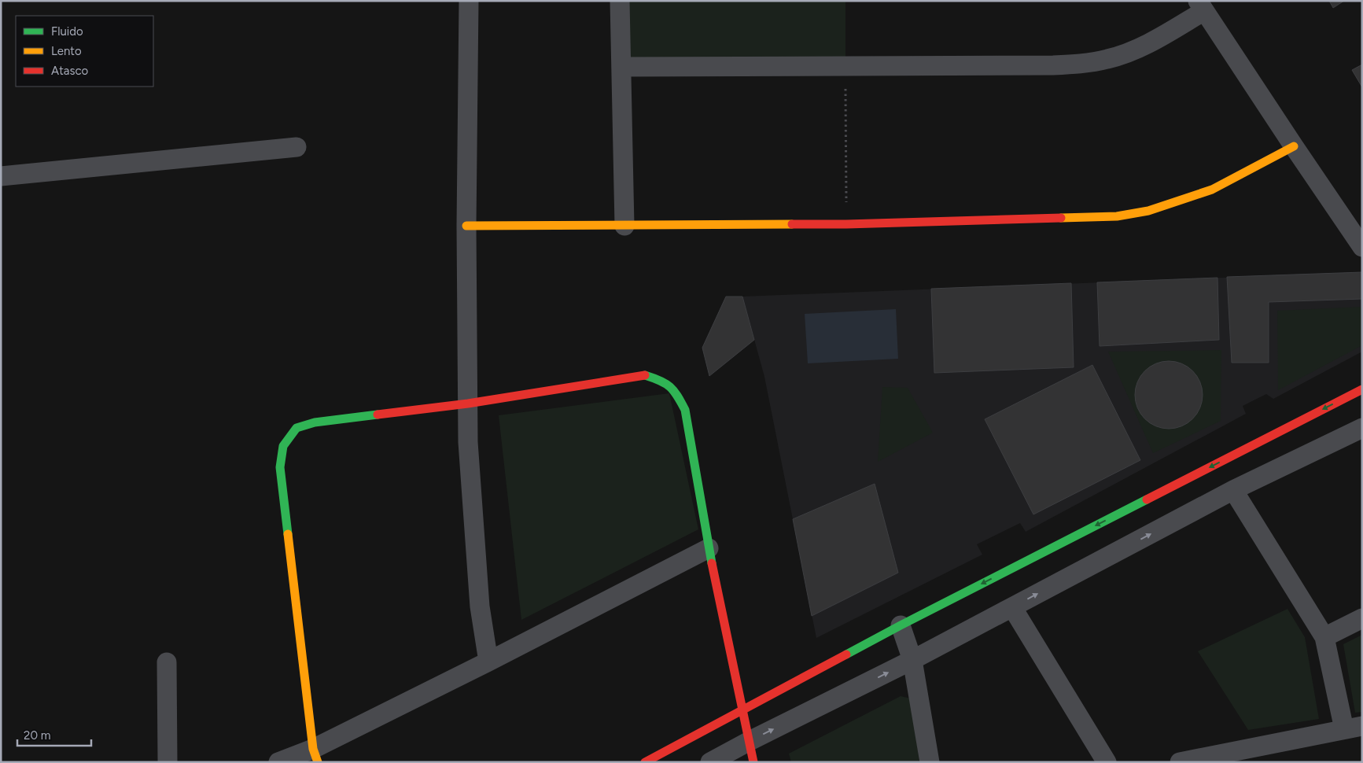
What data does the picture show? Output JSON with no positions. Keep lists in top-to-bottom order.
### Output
{
  "legend": ["Fluido", "Lento", "Atasco"],
  "scale_bar": "20 m"
}
